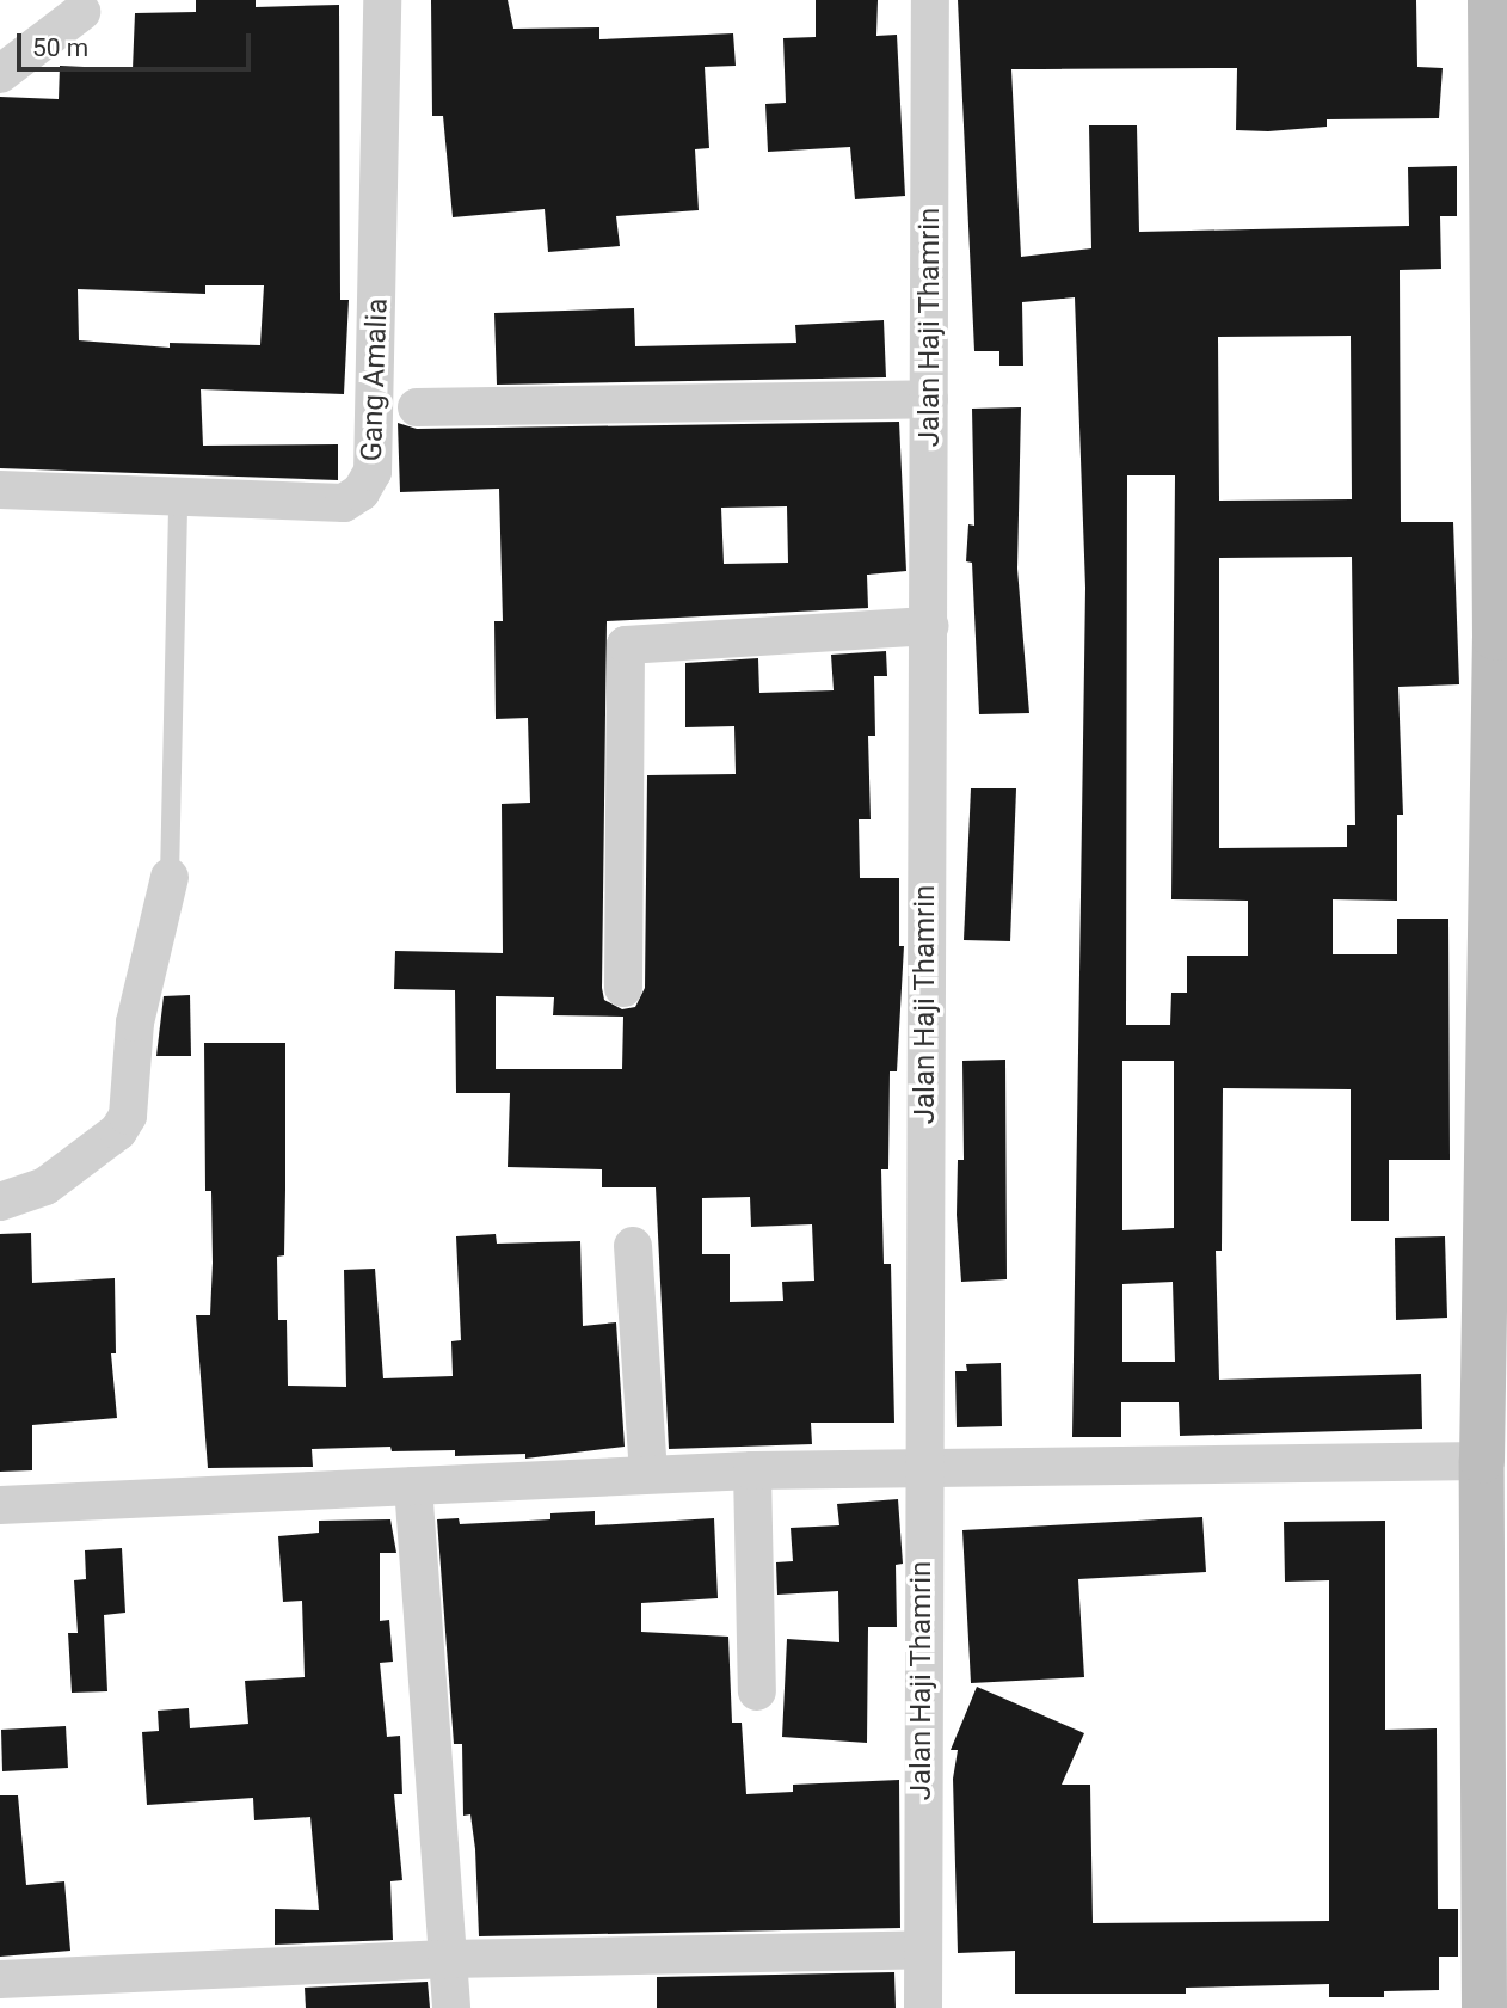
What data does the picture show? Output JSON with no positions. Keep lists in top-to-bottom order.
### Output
{
  "streets": {
    "street": ["Jalan Haji Thamrin", "Gang Amalia"]
  },
  "scale_bar": "50 m"
}
